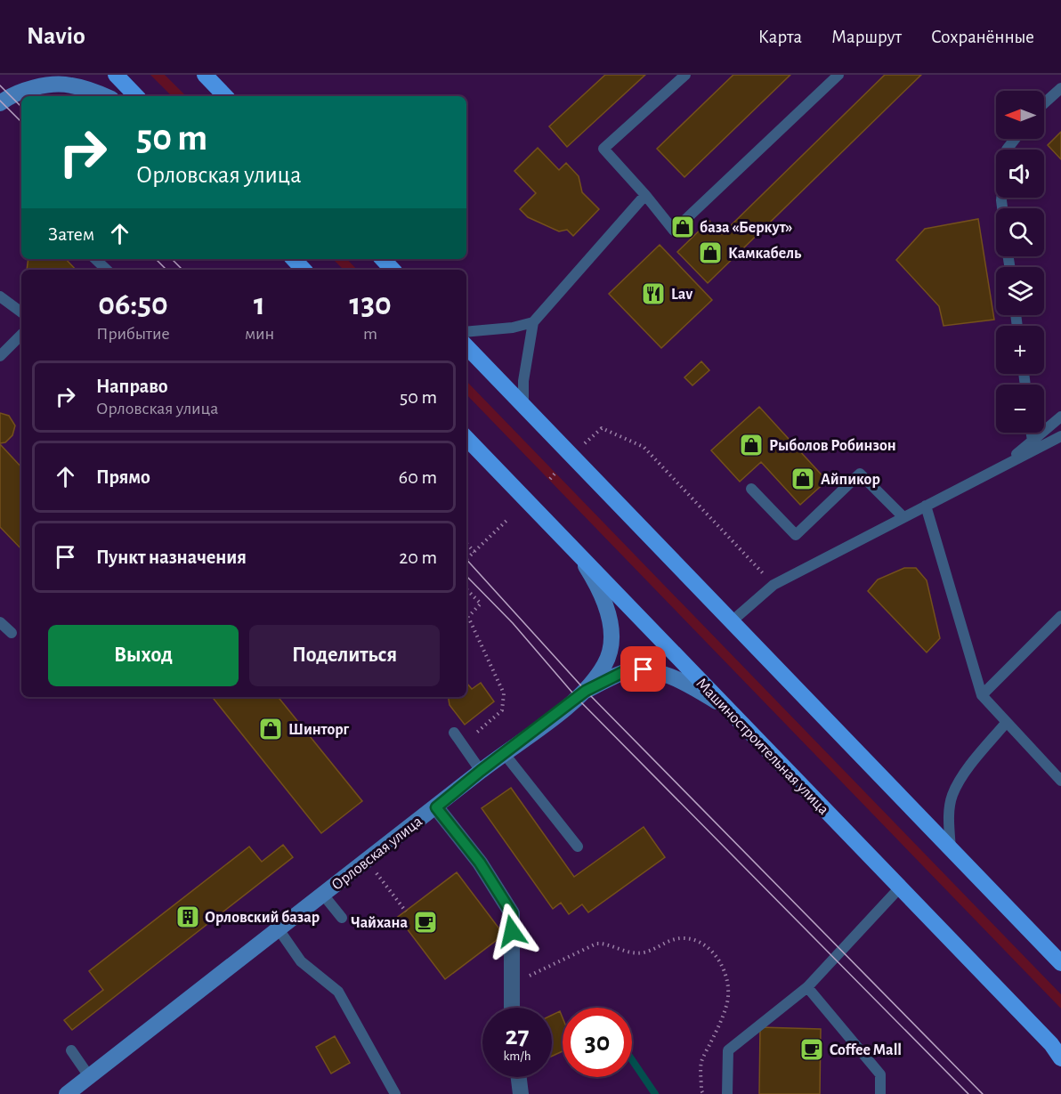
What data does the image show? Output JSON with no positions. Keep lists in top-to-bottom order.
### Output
{
  "streets": {
    "main road": ["Машиностроительная улица"],
    "street": ["Орловская улица"]
  },
  "places": {
    "shop": [
      "база «Беркут»",
      "Камкабель",
      "Рыболов Робинзон",
      "Айпикор",
      "Шинторг"
    ],
    "restaurant": ["Lav"],
    "building": ["Орловский базар"],
    "cafe": ["Чайхана", "Coffee Mall"]
  },
  "north": "left",
  "page": {
    "header": "Navio",
    "nav": ["Карта", "Маршрут", "Сохранённые"],
    "map_buttons": ["+", "−"],
    "turn": ["50 m", "Орловская улица"],
    "then": "Затем",
    "eta": [
      "06:50",
      "Прибытие",
      "1",
      "мин",
      "130",
      "m"
    ],
    "list": [
      {
        "name": "Направо",
        "note": "Орловская улица",
        "value": "50 m"
      },
      {
        "name": "Прямо",
        "value": "60 m"
      },
      {
        "name": "Пункт назначения",
        "value": "20 m"
      }
    ],
    "buttons": ["Выход", "Поделиться"],
    "speed": "27 km/h",
    "limit": "30"
  }
}
